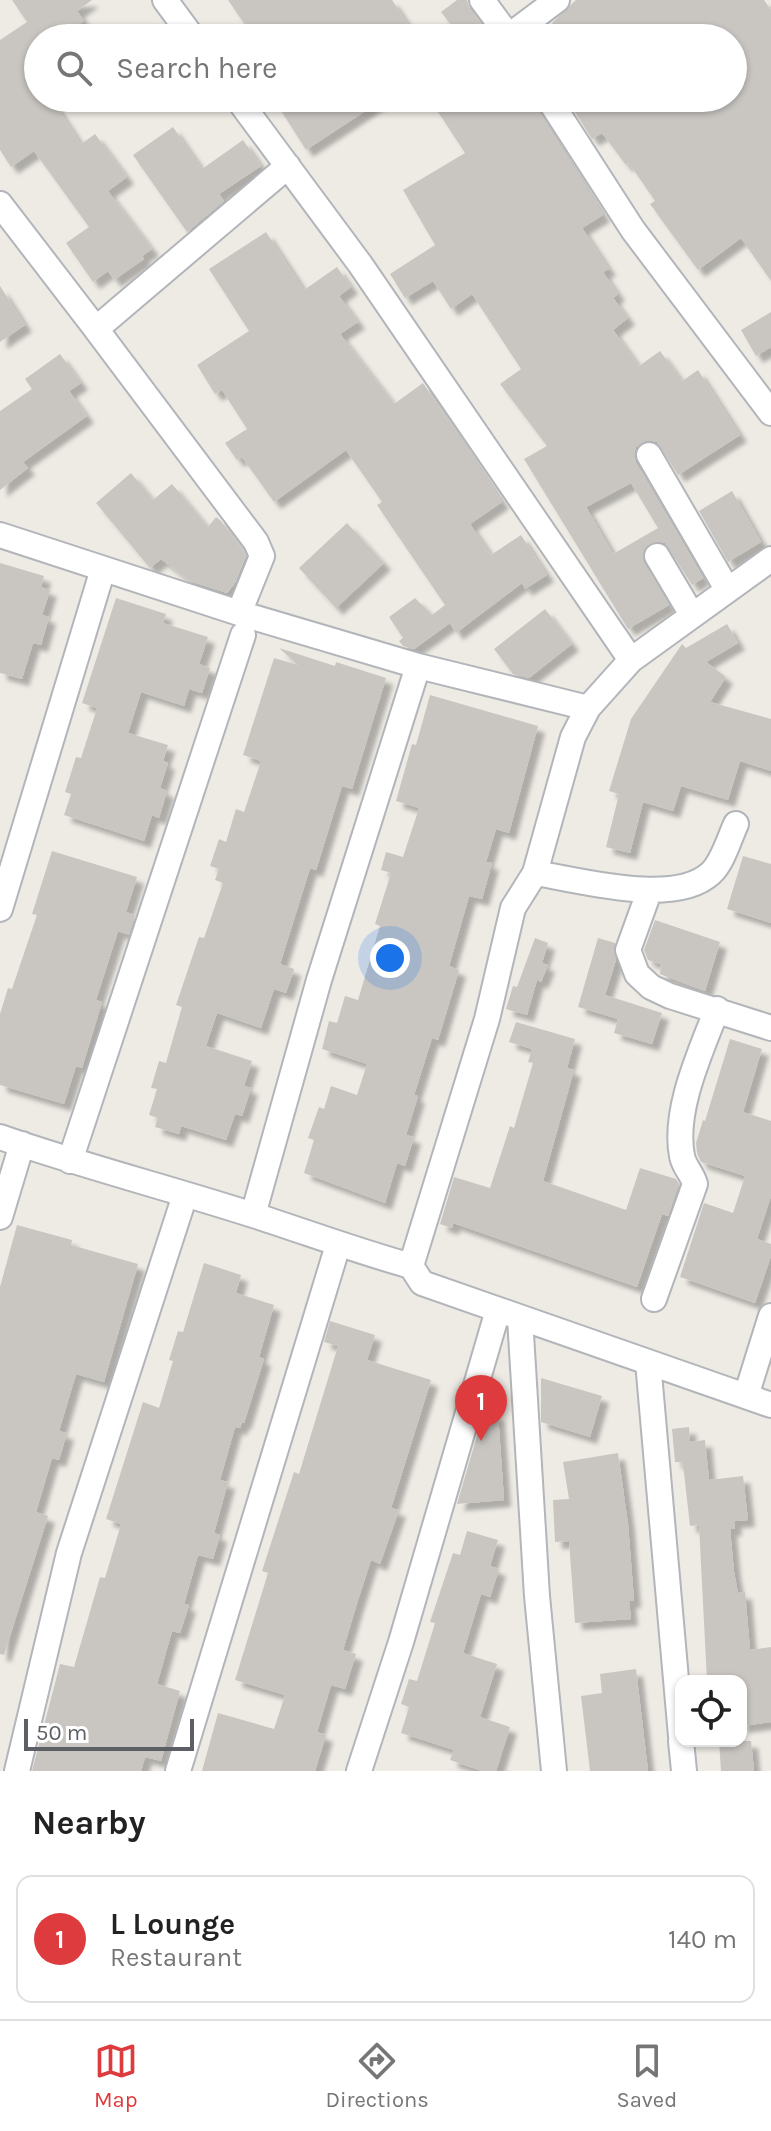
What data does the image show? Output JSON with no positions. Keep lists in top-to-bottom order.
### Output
{
  "scale_bar": "50 m",
  "page": {
    "search": "Search here",
    "pins": "1",
    "scale": "50 m",
    "heading": "Nearby",
    "list": [
      {
        "mark": "1",
        "name": "L Lounge",
        "note": "Restaurant",
        "value": "140 m"
      }
    ],
    "nav": ["Map", "Directions", "Saved"]
  }
}
